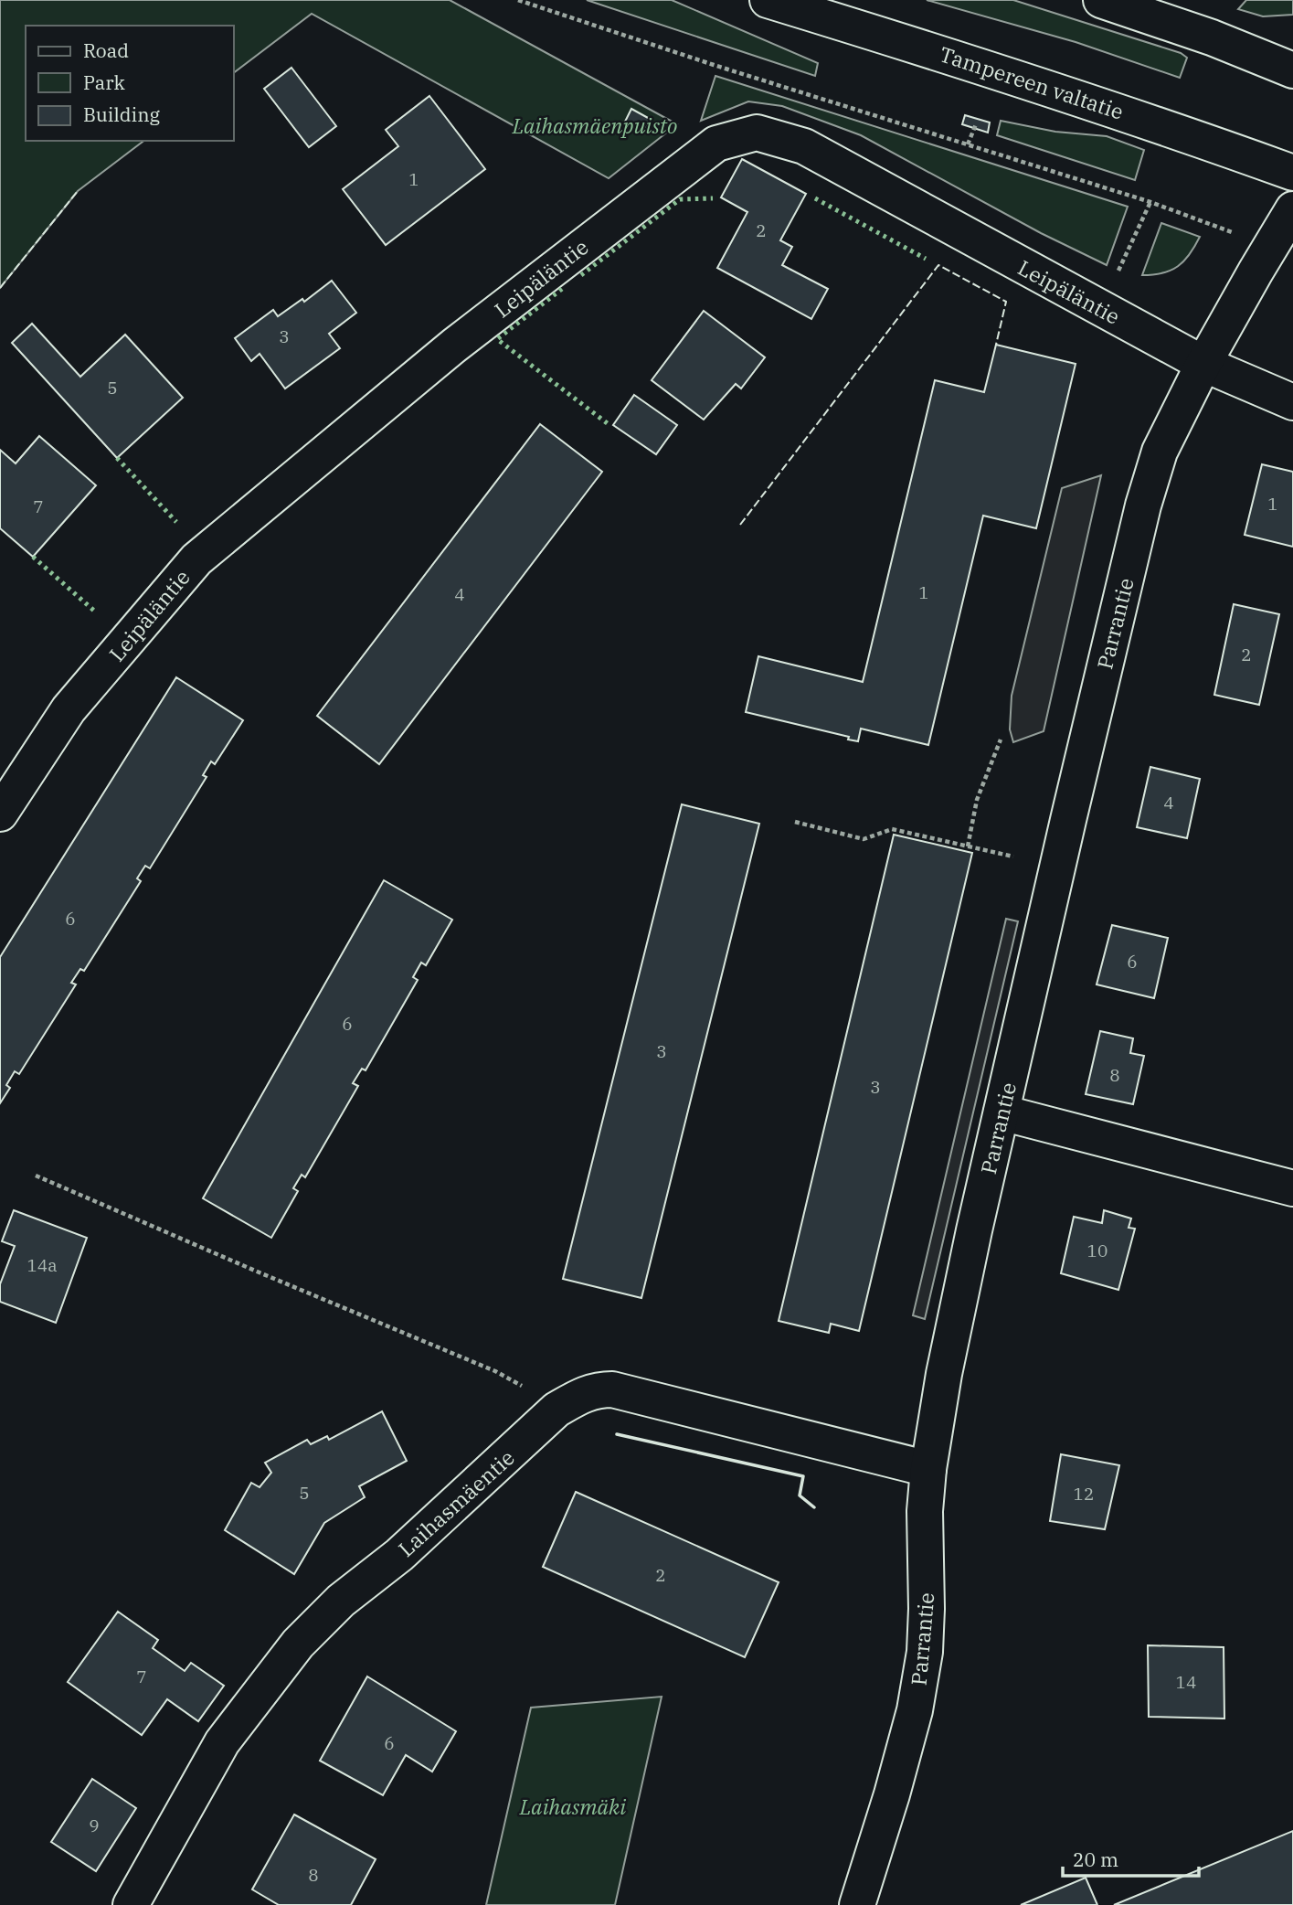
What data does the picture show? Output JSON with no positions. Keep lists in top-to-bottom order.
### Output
{
  "streets": {
    "main road": [
      "Tampereen valtatie",
      "Leipäläntie",
      "Parrantie",
      "Laihasmäentie"
    ]
  },
  "crossings": [
    ["Leipäläntie", "Parrantie"],
    ["Parrantie", "Laihasmäentie"]
  ],
  "parks": ["Laihasmäenpuisto", "Laihasmäki"],
  "house_numbers": [
    "1",
    "2",
    "3",
    "5",
    "1",
    "7",
    "1",
    "4",
    "2",
    "4",
    "6",
    "6",
    "6",
    "3",
    "8",
    "3",
    "10",
    "14a",
    "5",
    "12",
    "2",
    "7",
    "14",
    "6",
    "9",
    "8"
  ],
  "legend": ["Road", "Park", "Building"],
  "scale_bar": "20 m"
}
